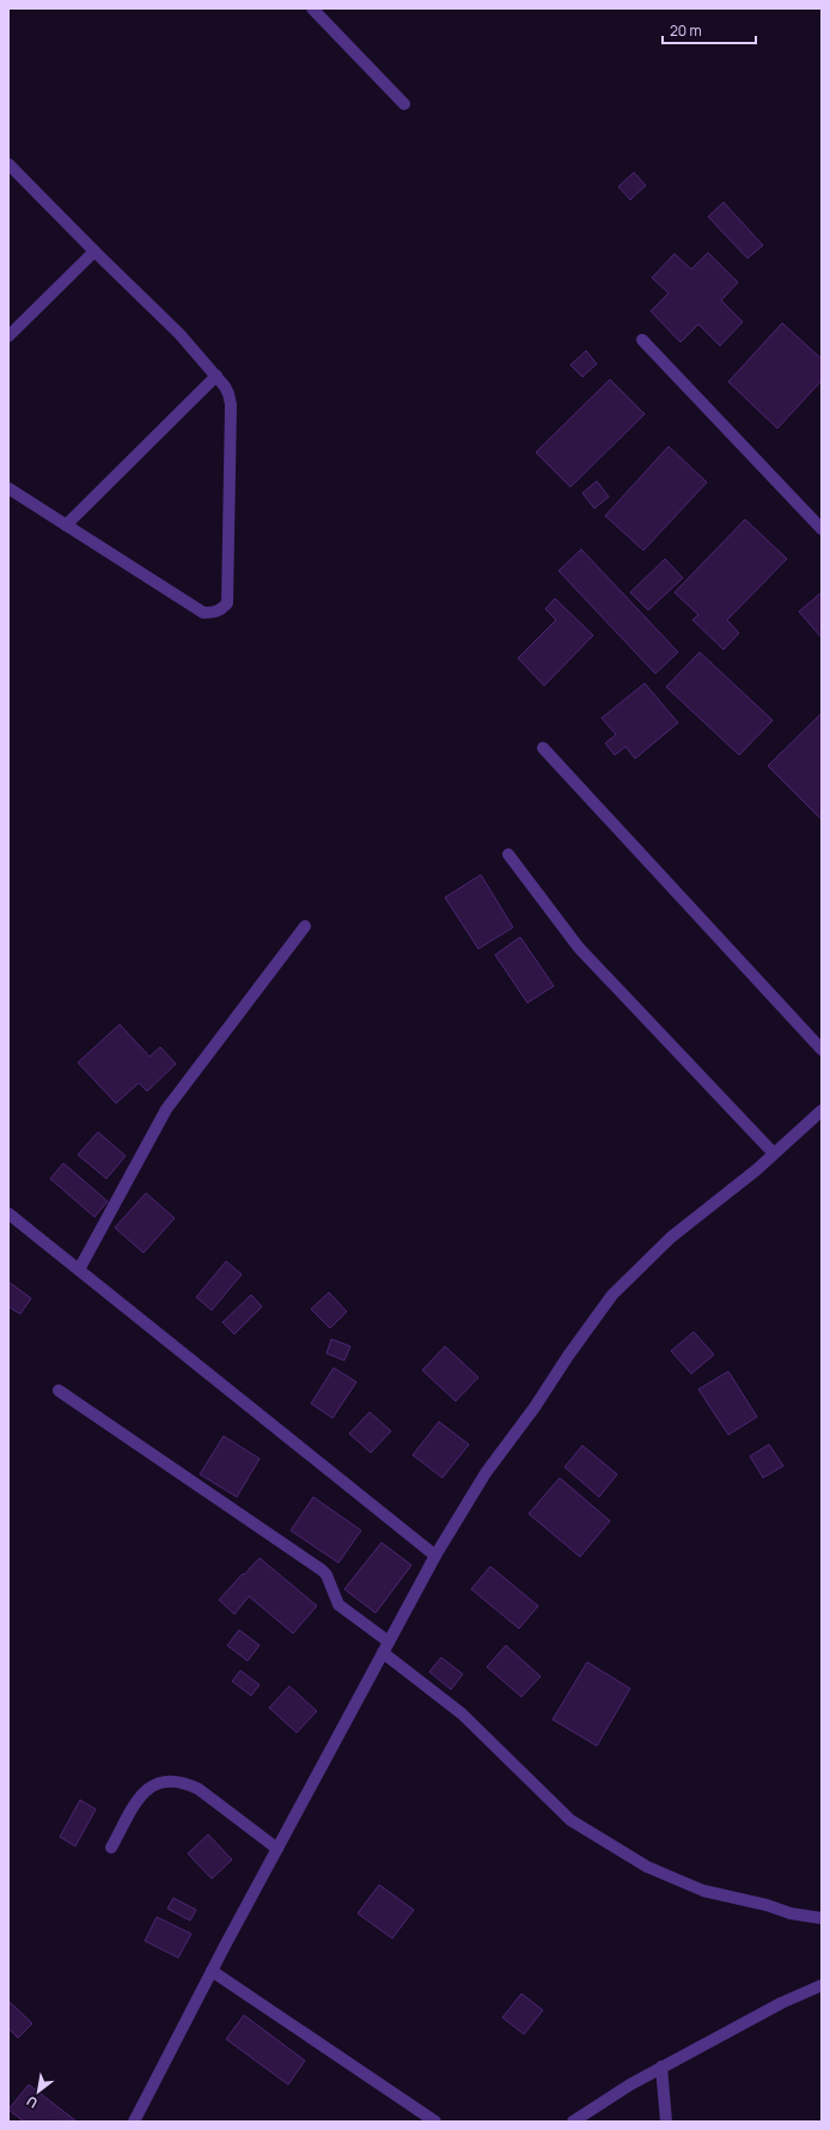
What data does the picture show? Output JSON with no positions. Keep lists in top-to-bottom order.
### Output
{
  "scale_bar": "20 m",
  "north": "bottom left"
}
